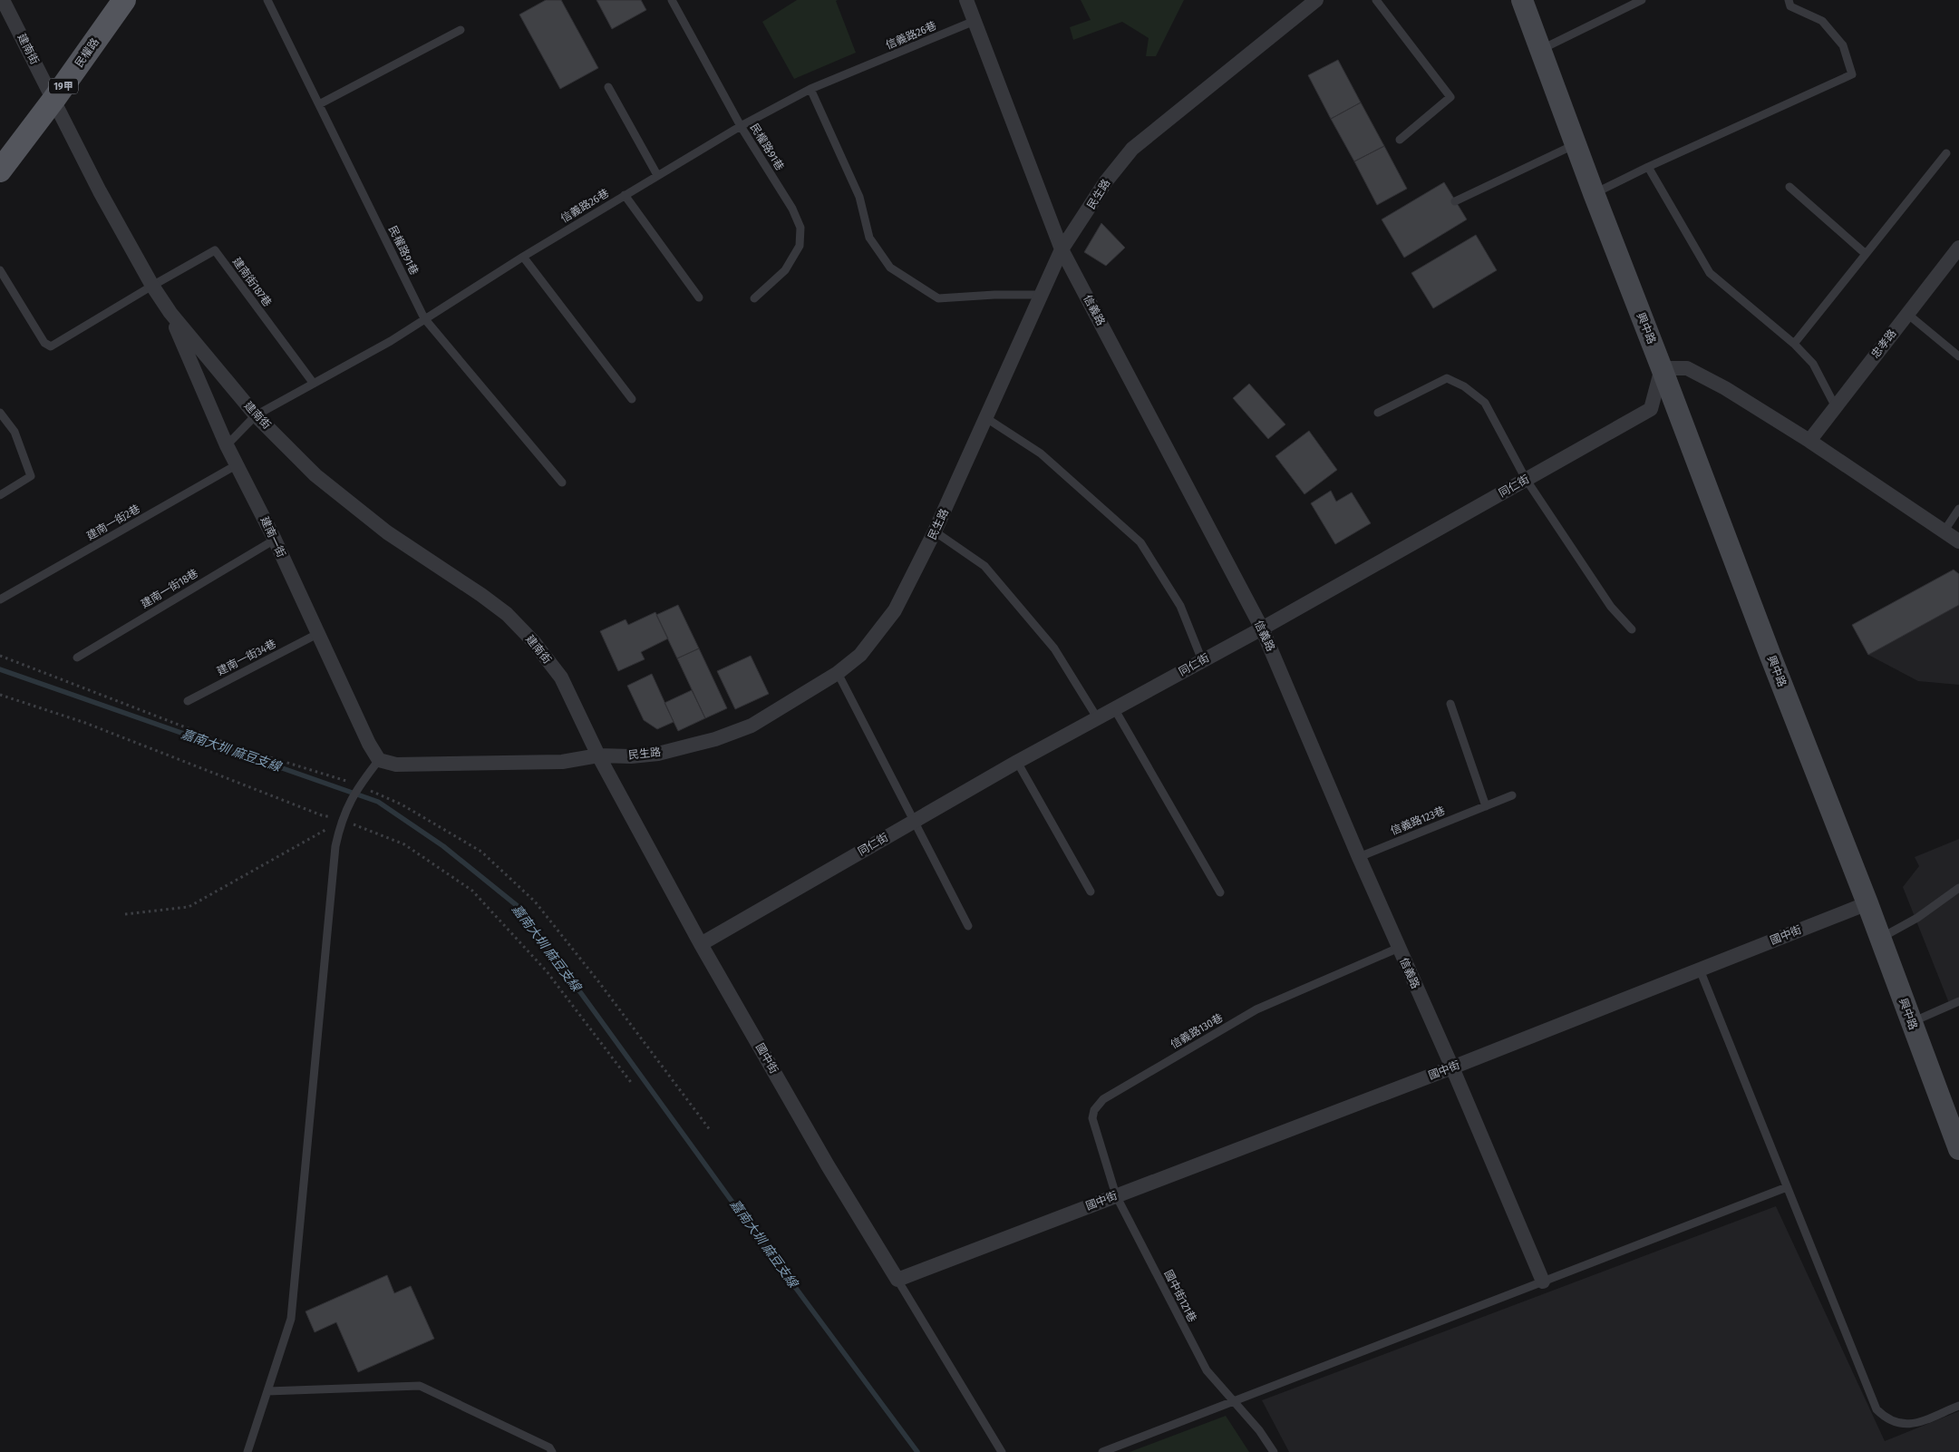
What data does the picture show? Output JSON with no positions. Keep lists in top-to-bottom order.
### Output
{
  "streets": {
    "main road": ["民權路", "19甲", "興中路"],
    "street": [
      "建南街",
      "民生路",
      "信義路",
      "忠孝路",
      "同仁街",
      "建南一街",
      "國中街"
    ],
    "lane": [
      "信義路26巷",
      "民權路91巷",
      "建南街187巷",
      "建南一街2巷",
      "建南一街18巷",
      "建南一街34巷",
      "信義路123巷",
      "信義路130巷",
      "國中街121巷"
    ]
  },
  "crossings": [
    ["信義路26巷", "建南街"],
    ["信義路26巷", "民權路91巷"],
    ["信義路26巷", "建南街187巷"],
    ["信義路26巷", "信義路"],
    ["信義路26巷", "建南一街"],
    ["建南街", "民權路"],
    ["建南街", "民生路"],
    ["建南街", "建南街187巷"],
    ["建南街", "建南一街"],
    ["建南街", "國中街"],
    ["民生路", "信義路"],
    ["民生路", "建南一街"],
    ["民生路", "國中街"],
    ["信義路", "同仁街"],
    ["信義路", "信義路123巷"],
    ["信義路", "國中街"],
    ["信義路", "信義路130巷"],
    ["興中路", "同仁街"],
    ["興中路", "國中街"],
    ["同仁街", "國中街"],
    ["建南一街2巷", "建南一街"],
    ["建南一街", "建南一街18巷"],
    ["建南一街", "建南一街34巷"],
    ["國中街", "信義路130巷"],
    ["國中街", "國中街121巷"],
    ["信義路130巷", "國中街121巷"]
  ],
  "water": ["嘉南大圳 麻豆支線"]
}
